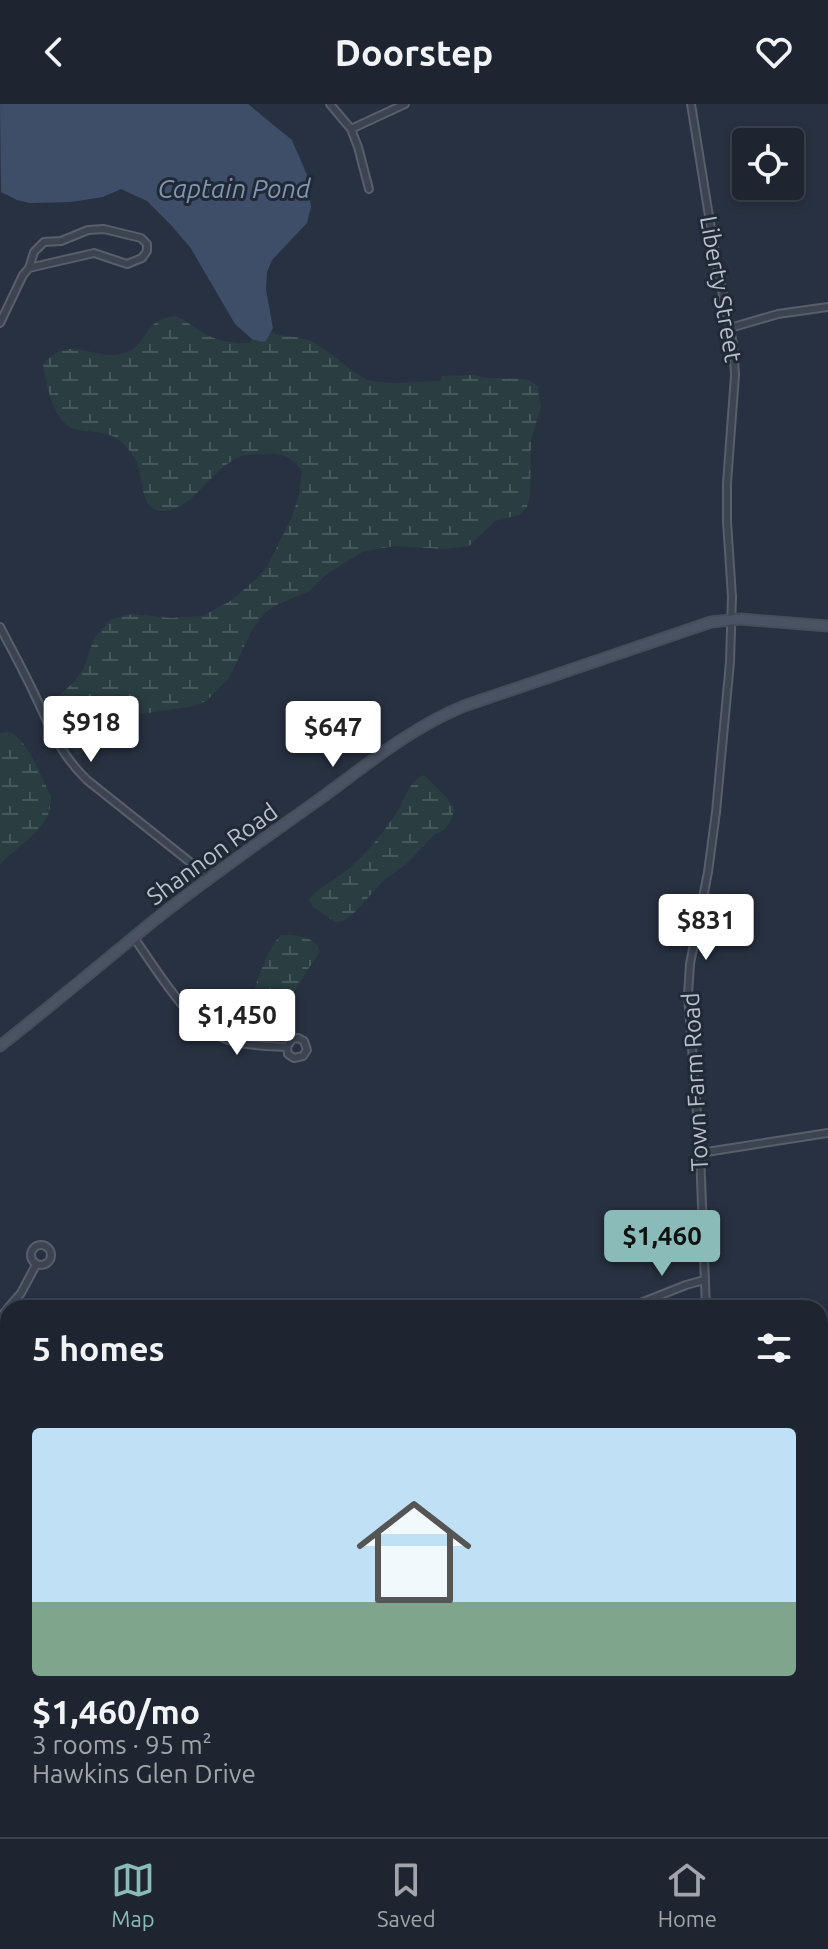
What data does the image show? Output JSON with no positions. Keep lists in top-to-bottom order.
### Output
{
  "streets": {
    "street": ["Liberty Street", "Shannon Road", "Town Farm Road"]
  },
  "crossings": [
    ["Liberty Street", "Shannon Road"],
    ["Liberty Street", "Town Farm Road"],
    ["Shannon Road", "Town Farm Road"]
  ],
  "water": ["Captain Pond"],
  "page": {
    "header": "Doorstep",
    "price": [
      "$918",
      "$647",
      "$831",
      "$1,450",
      "$1,460"
    ],
    "heading": "5 homes",
    "list": [
      {
        "name": "$1,460/mo",
        "note": "3 rooms · 95 m² · Hawkins Glen Drive"
      }
    ],
    "tabs": ["Map", "Saved", "Home"]
  }
}
